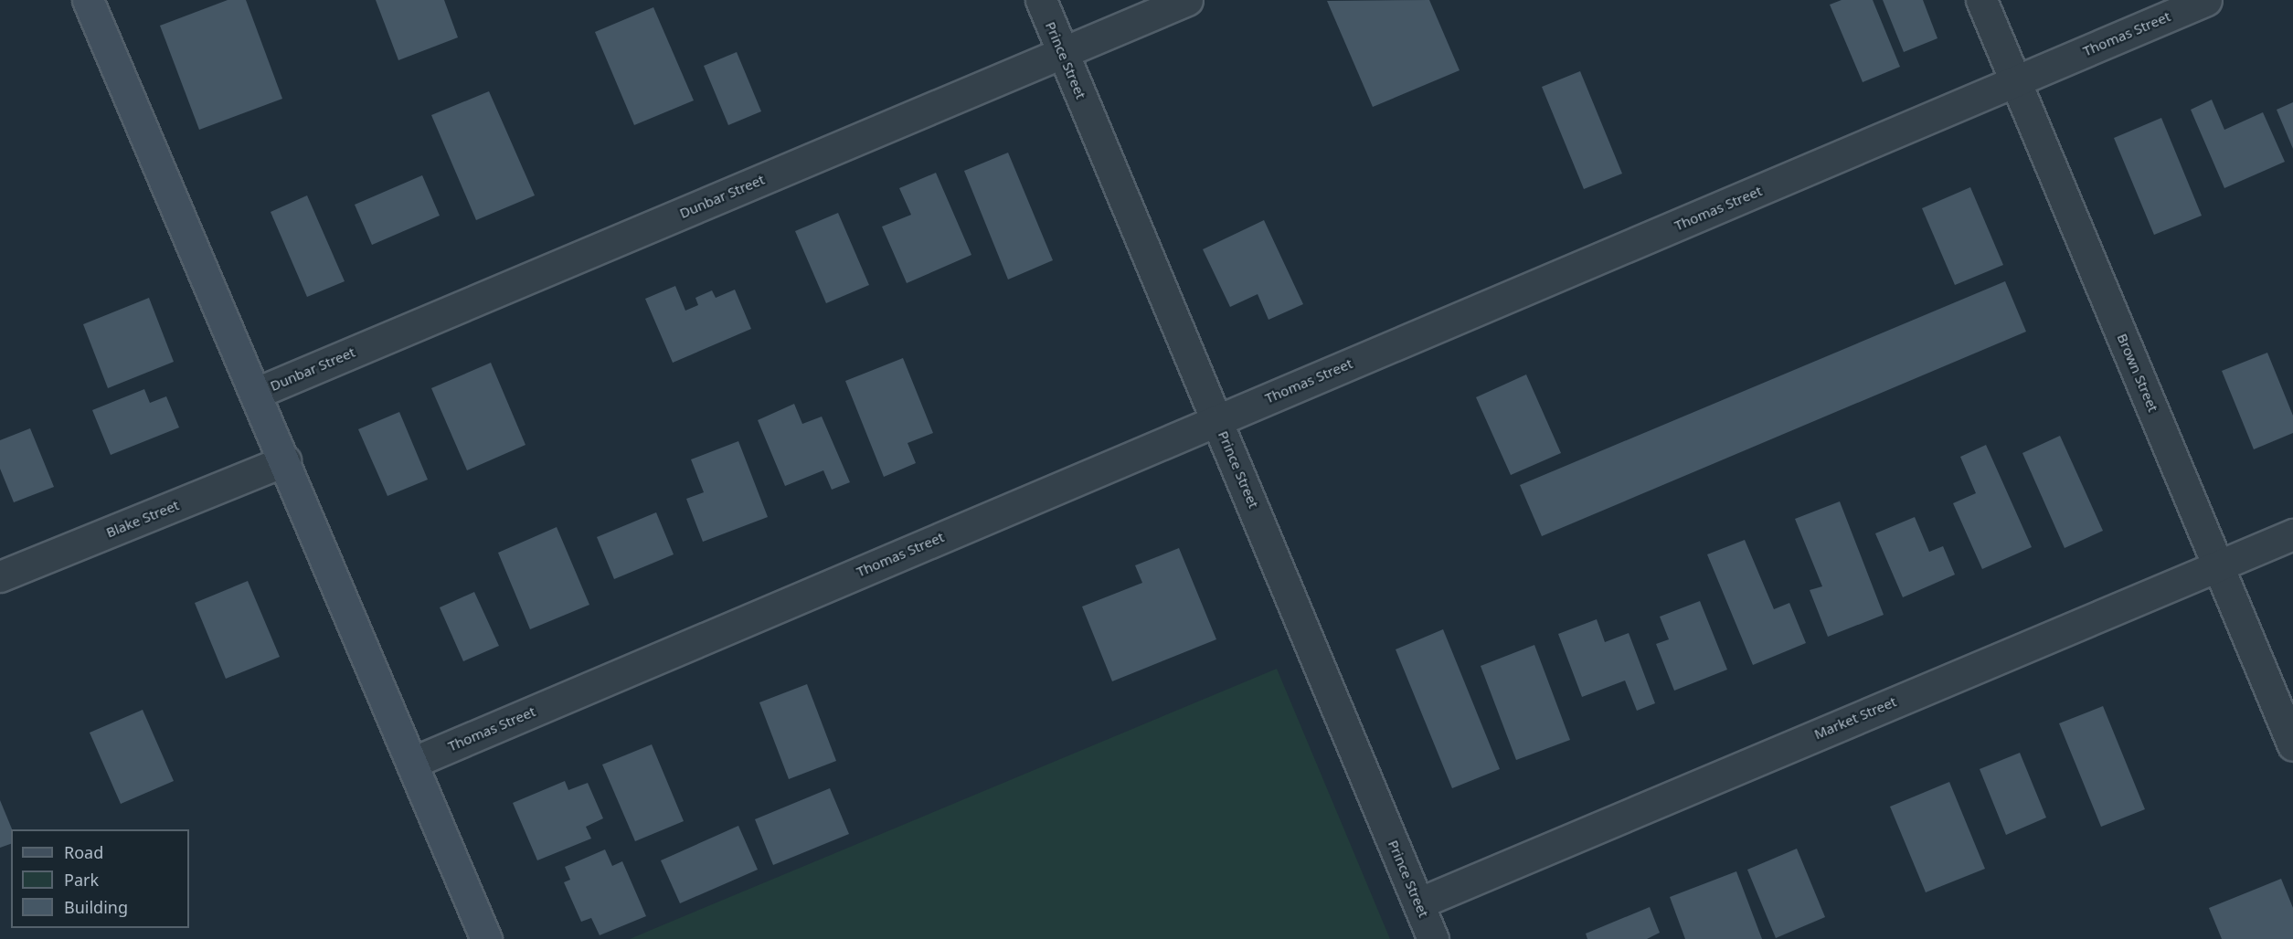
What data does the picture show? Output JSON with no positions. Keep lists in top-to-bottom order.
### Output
{
  "streets": {
    "street": [
      "Thomas Street",
      "Prince Street",
      "Dunbar Street",
      "Brown Street",
      "Blake Street",
      "Market Street"
    ]
  },
  "crossings": [
    ["Thomas Street", "Prince Street"],
    ["Thomas Street", "Brown Street"],
    ["Prince Street", "Dunbar Street"],
    ["Prince Street", "Market Street"],
    ["Brown Street", "Market Street"]
  ],
  "legend": ["Road", "Park", "Building"]
}
